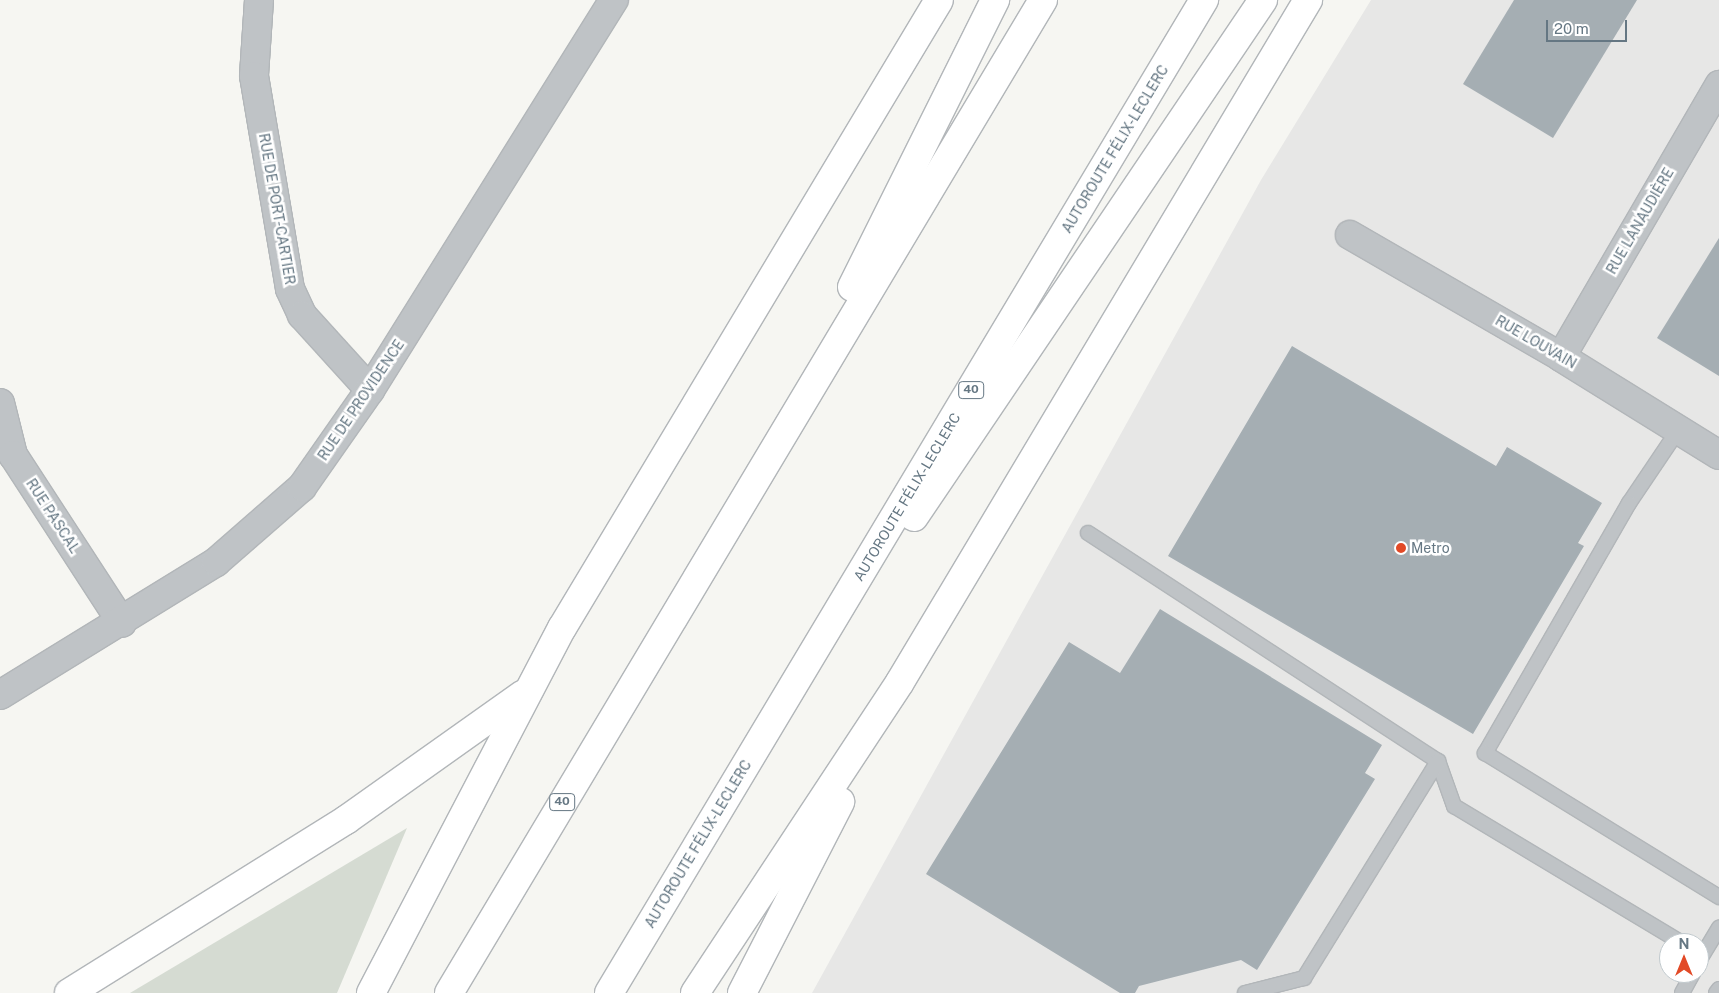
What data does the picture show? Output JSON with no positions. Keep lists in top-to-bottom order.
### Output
{
  "streets": {
    "highway": ["AUTOROUTE FÉLIX-LECLERC", "40"],
    "street": [
      "RUE DE PORT-CARTIER",
      "RUE LANAUDIÈRE",
      "RUE LOUVAIN",
      "RUE DE PROVIDENCE",
      "RUE PASCAL"
    ]
  },
  "crossings": [
    ["RUE DE PORT-CARTIER", "RUE DE PROVIDENCE"],
    ["RUE LANAUDIÈRE", "RUE LOUVAIN"],
    ["RUE DE PROVIDENCE", "RUE PASCAL"]
  ],
  "places": ["Metro"],
  "scale_bar": "20 m",
  "north": "top"
}
